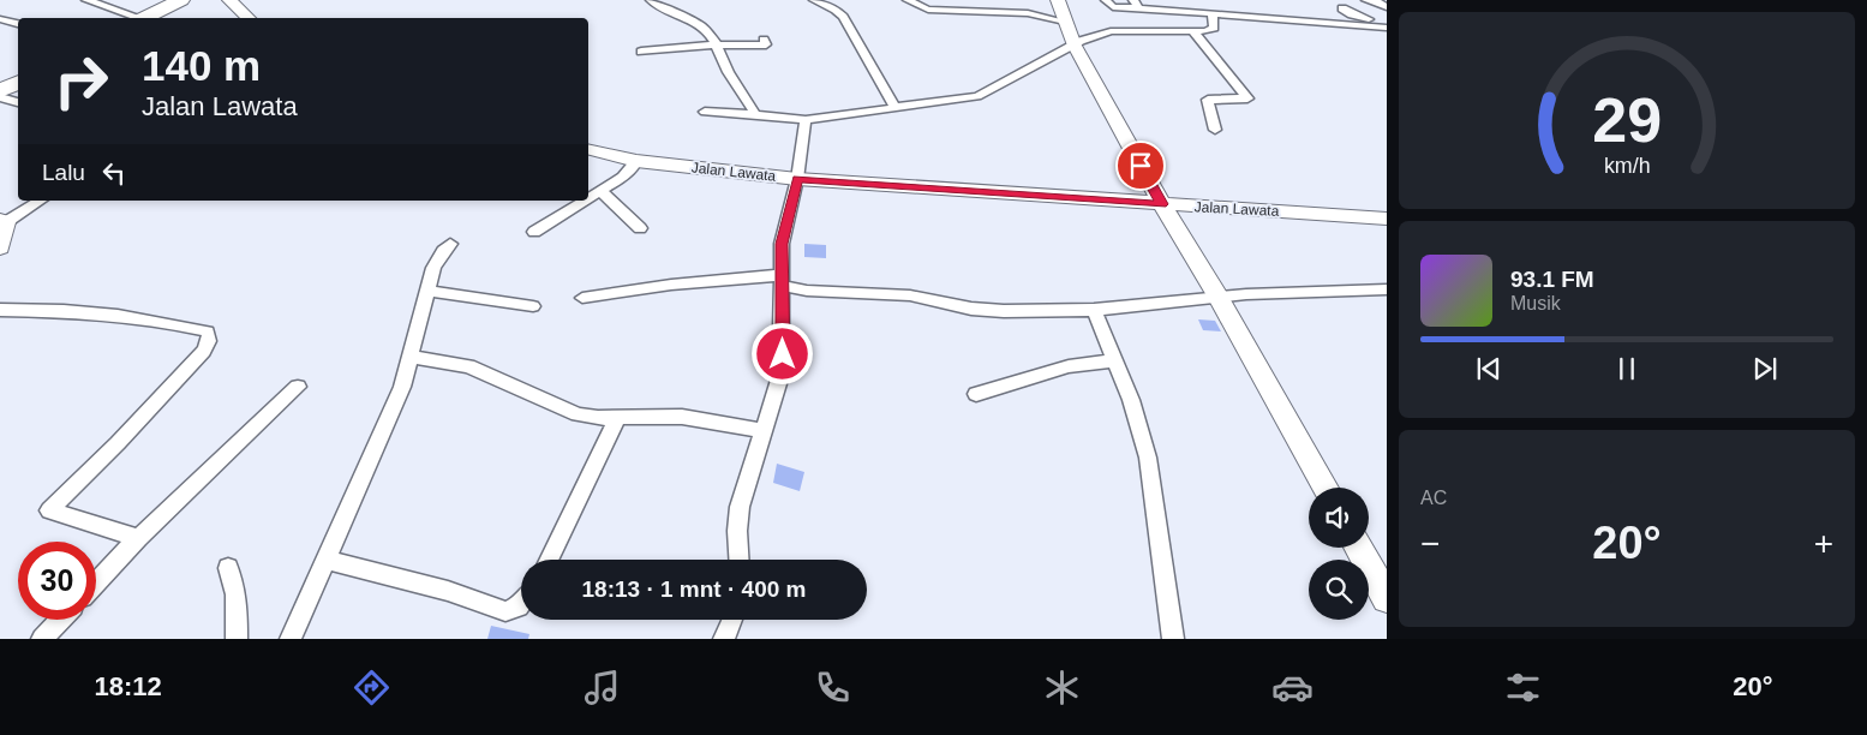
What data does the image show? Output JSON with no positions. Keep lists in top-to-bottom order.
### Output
{
  "streets": {
    "street": ["Jalan Lawata"]
  },
  "page": {
    "turn": ["140 m", "Jalan Lawata"],
    "then": "Lalu",
    "song": ["93.1 FM", "Musik"],
    "tile": "AC",
    "heat": ["−", "20°", "+"],
    "limit": "30",
    "trip": "18:13 · 1 mnt · 400 m",
    "tabs": ["18:12", "20°"],
    "gauge": ["29", "km/h"]
  }
}
